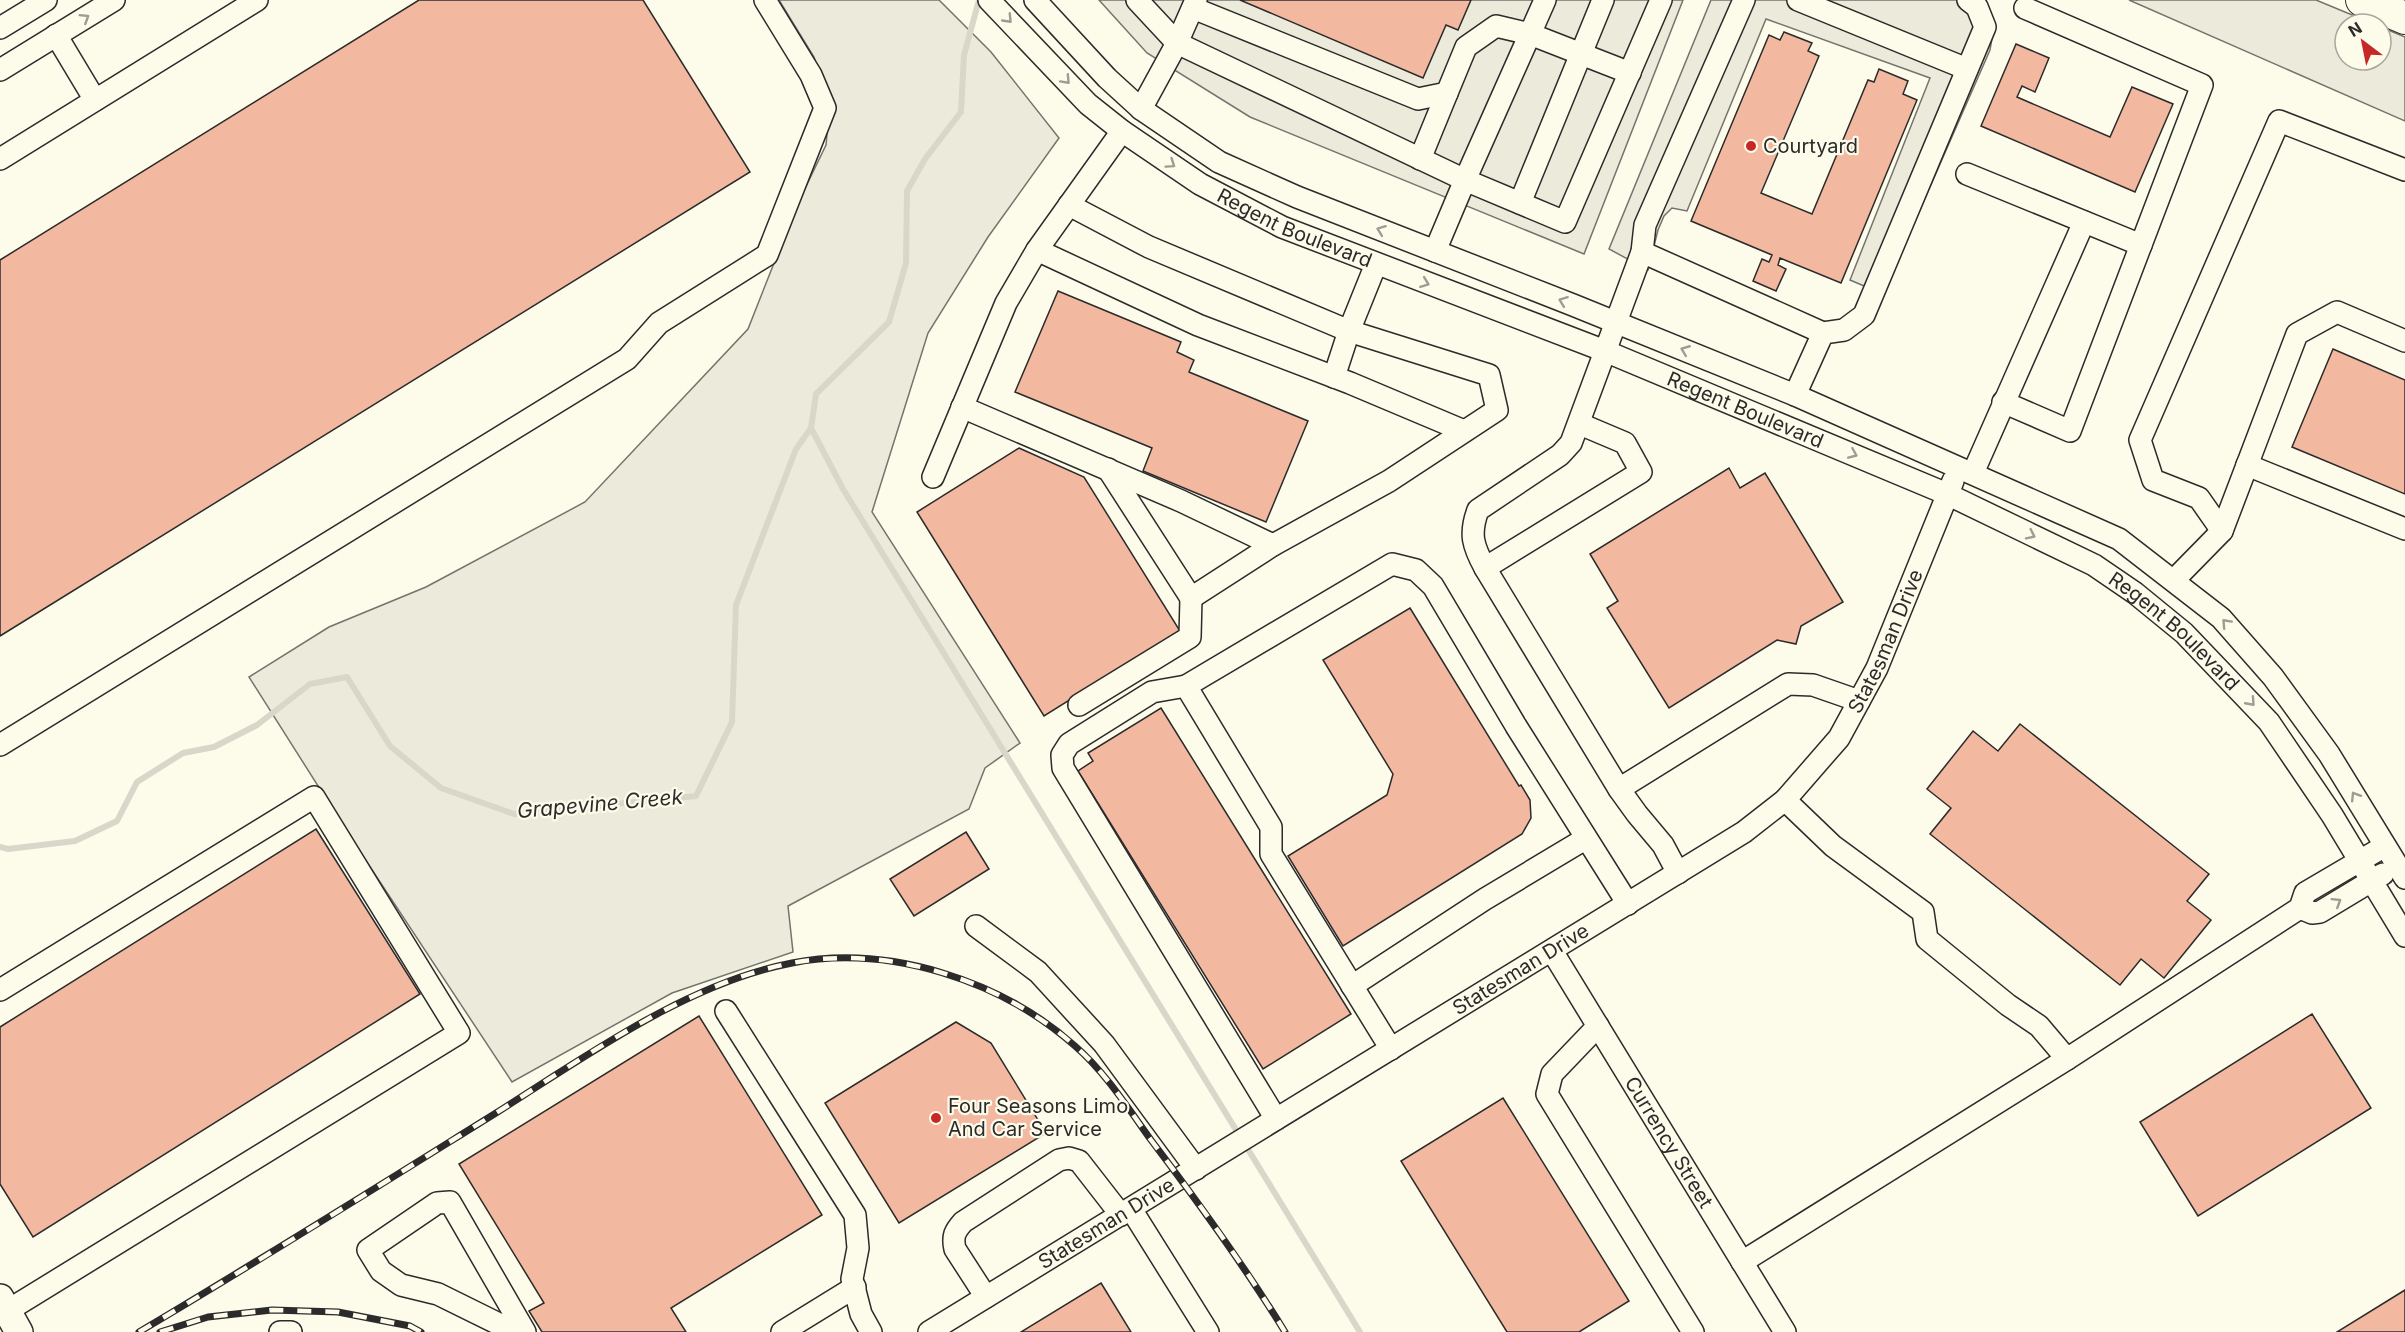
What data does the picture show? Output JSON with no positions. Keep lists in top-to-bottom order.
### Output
{
  "streets": {
    "street": ["Regent Boulevard", "Statesman Drive", "Currency Street"]
  },
  "crossings": [
    ["Regent Boulevard", "Statesman Drive"],
    ["Statesman Drive", "Currency Street"]
  ],
  "water": ["Grapevine Creek"],
  "places": ["Courtyard", "Four Seasons Limo And Car Service"],
  "north": "top left"
}
